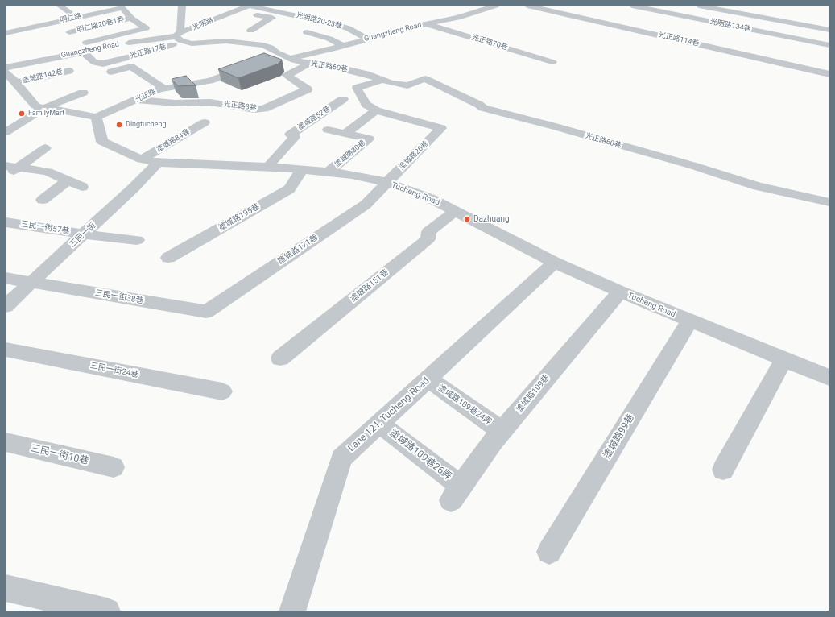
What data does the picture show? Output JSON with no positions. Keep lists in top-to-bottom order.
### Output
{
  "streets": {
    "street": [
      "明仁路",
      "光明路20-23巷",
      "光明路",
      "明仁路20巷1弄",
      "光明路134巷",
      "Guangzheng Road",
      "光正路114巷",
      "光正路70巷",
      "光正路17巷",
      "光正路60巷",
      "塗城路142巷",
      "光正路",
      "光正路8巷",
      "塗城路52巷",
      "塗城路84巷",
      "塗城路30巷",
      "塗城路26巷",
      "Tucheng Road",
      "塗城路195巷",
      "三民一街57巷",
      "三民一街",
      "塗城路171巷",
      "塗城路151巷",
      "三民一街38巷",
      "三民一街24巷",
      "塗城路109巷",
      "塗城路109巷24弄",
      "Lane 121, Tucheng Road",
      "塗城路99巷",
      "三民一街10巷",
      "塗城路109巷26弄"
    ]
  },
  "crossings": [
    ["明仁路", "明仁路20巷1弄"],
    ["明仁路", "光正路17巷"],
    ["光明路20-23巷", "光明路"],
    ["光明路20-23巷", "Guangzheng Road"],
    ["光明路", "Guangzheng Road"],
    ["光明路", "光正路17巷"],
    ["光明路", "光正路60巷"],
    ["明仁路20巷1弄", "光正路17巷"],
    ["Guangzheng Road", "光正路70巷"],
    ["Guangzheng Road", "光正路17巷"],
    ["Guangzheng Road", "光正路60巷"],
    ["光正路17巷", "光正路60巷"],
    ["光正路17巷", "光正路"],
    ["光正路60巷", "光正路8巷"],
    ["光正路", "光正路8巷"],
    ["光正路", "Tucheng Road"],
    ["塗城路52巷", "Tucheng Road"],
    ["塗城路84巷", "Tucheng Road"],
    ["塗城路30巷", "Tucheng Road"],
    ["塗城路26巷", "Tucheng Road"],
    ["塗城路26巷", "塗城路171巷"],
    ["Tucheng Road", "塗城路195巷"],
    ["Tucheng Road", "三民一街"],
    ["Tucheng Road", "塗城路171巷"],
    ["Tucheng Road", "塗城路151巷"],
    ["Tucheng Road", "塗城路109巷"],
    ["Tucheng Road", "Lane 121, Tucheng Road"],
    ["Tucheng Road", "塗城路99巷"],
    ["三民一街57巷", "三民一街"],
    ["三民一街", "三民一街38巷"],
    ["塗城路171巷", "三民一街38巷"],
    ["塗城路109巷", "塗城路109巷24弄"],
    ["塗城路109巷", "塗城路109巷26弄"],
    ["塗城路109巷24弄", "Lane 121, Tucheng Road"],
    ["Lane 121, Tucheng Road", "塗城路109巷26弄"]
  ],
  "places": ["FamilyMart", "Dingtucheng", "Dazhuang"]
}
